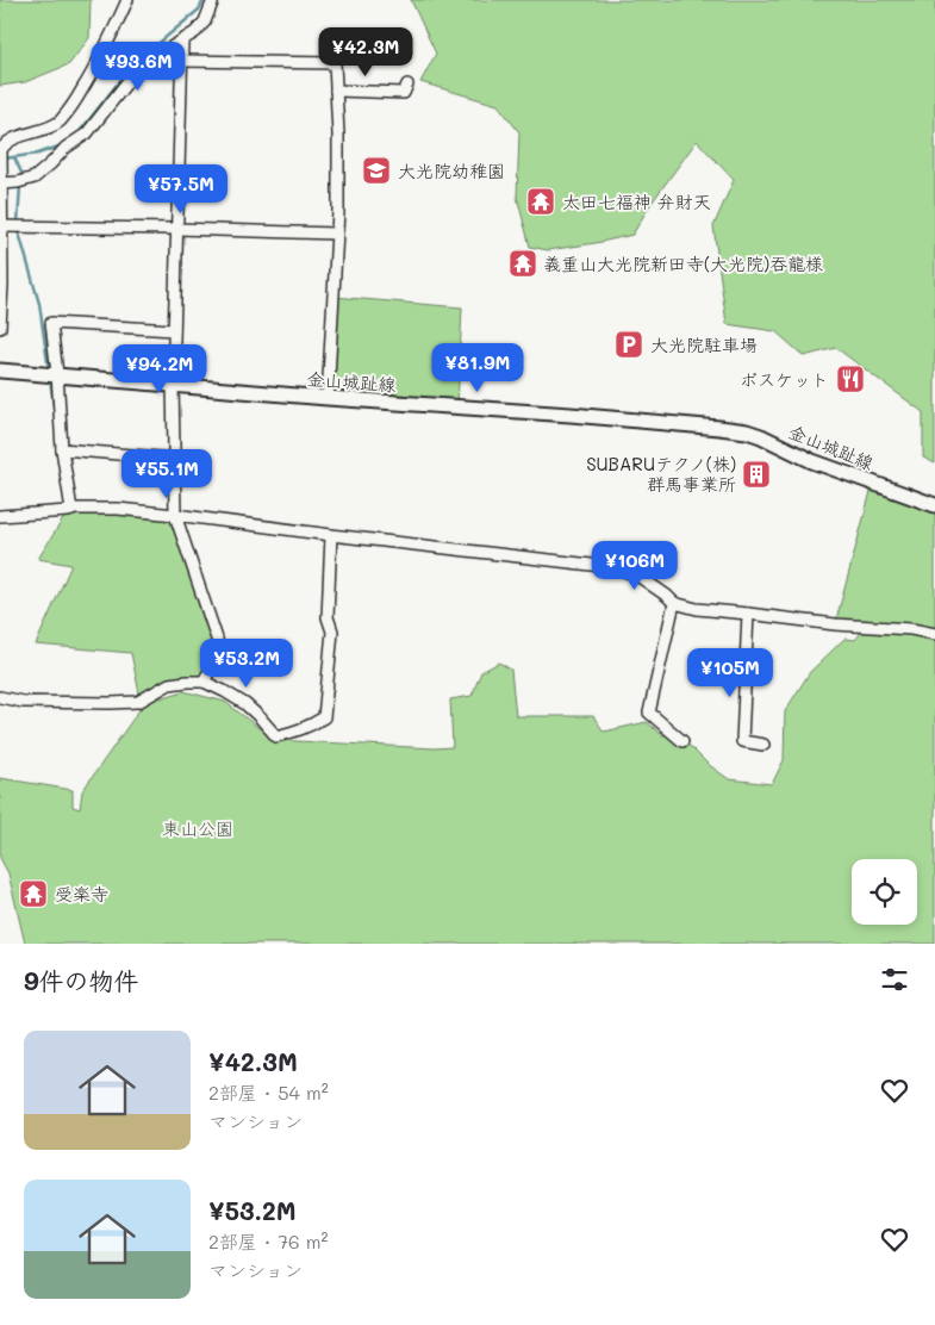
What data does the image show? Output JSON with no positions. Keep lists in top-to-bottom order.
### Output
{
  "streets": {
    "main road": ["金山城趾線"]
  },
  "parks": ["東山公園"],
  "places": {
    "school or university": ["大光院幼稚園"],
    "temple": ["太田七福神 弁財天", "義重山大光院新田寺(大光院)吞龍様", "受楽寺"],
    "parking": ["大光院駐車場"],
    "restaurant": ["ボスケット"],
    "building": ["SUBARUテクノ(株) 群馬事業所"]
  },
  "page": {
    "price": [
      "¥42.3M",
      "¥93.6M",
      "¥57.5M",
      "¥81.9M",
      "¥94.2M",
      "¥55.1M",
      "¥106M",
      "¥53.2M",
      "¥105M"
    ],
    "heading": "9件の物件",
    "list": [
      {
        "name": "¥42.3M",
        "note": "2部屋 · 54 m² · マンション"
      },
      {
        "name": "¥53.2M",
        "note": "2部屋 · 76 m² · マンション"
      }
    ]
  }
}
